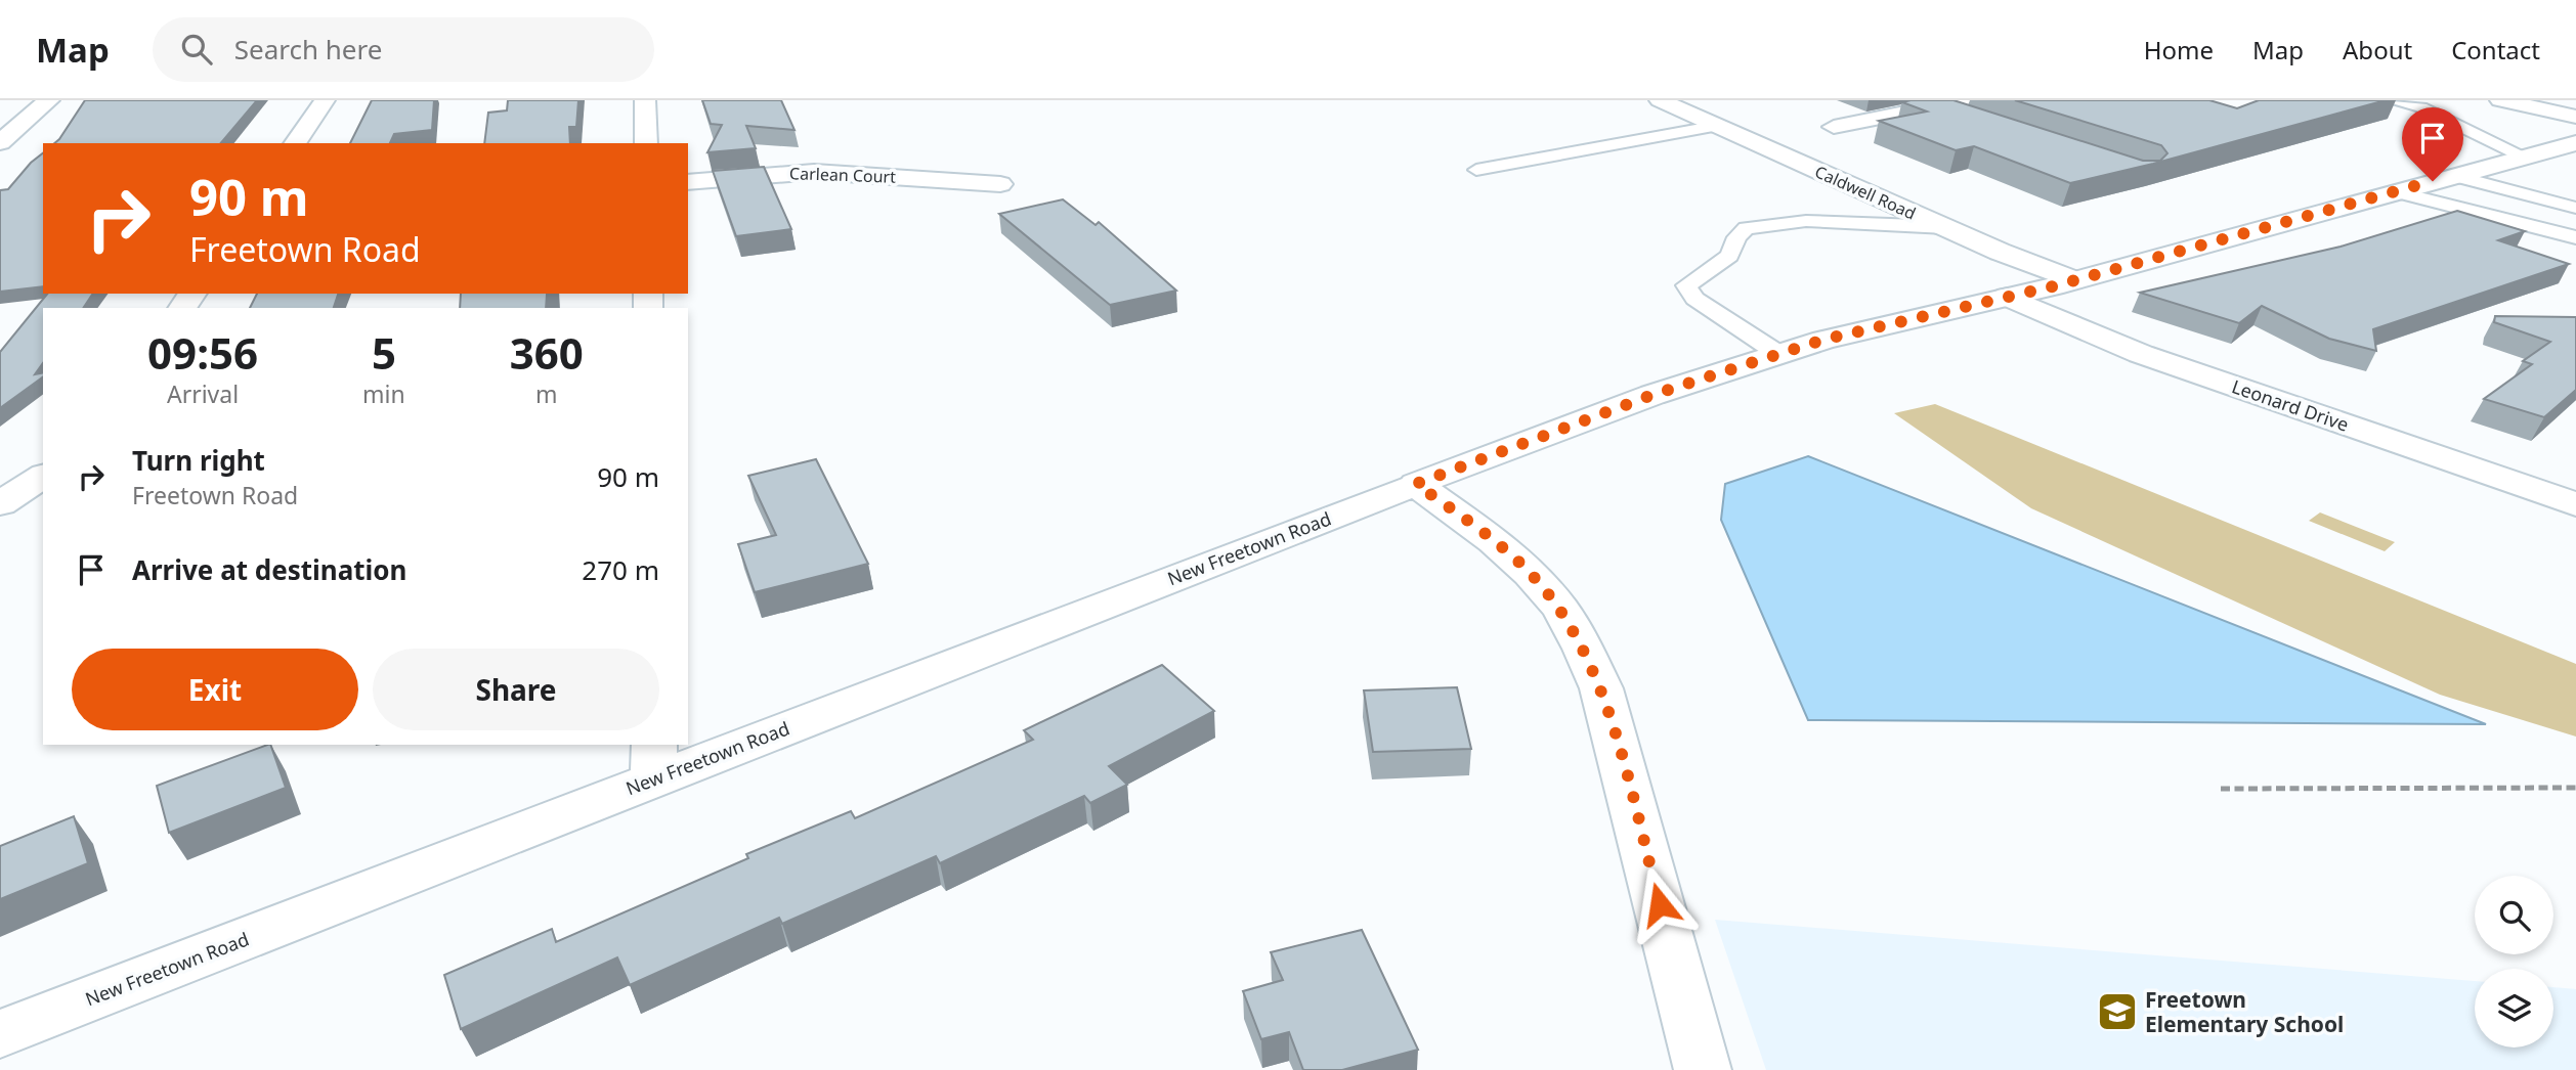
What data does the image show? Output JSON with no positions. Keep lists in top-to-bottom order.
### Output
{
  "streets": {
    "street": [
      "Carlean Court",
      "Caldwell Road",
      "Leonard Drive",
      "New Freetown Road"
    ]
  },
  "crossings": [
    ["Caldwell Road", "New Freetown Road"],
    ["Leonard Drive", "New Freetown Road"]
  ],
  "places": {
    "school or university": ["Freetown Elementary School"]
  },
  "page": {
    "header": "Map",
    "search": "Search here",
    "nav": [
      "Home",
      "Map",
      "About",
      "Contact"
    ],
    "turn": ["90 m", "Freetown Road"],
    "eta": [
      "09:56",
      "Arrival",
      "5",
      "min",
      "360",
      "m"
    ],
    "list": [
      {
        "name": "Turn right",
        "note": "Freetown Road",
        "value": "90 m"
      },
      {
        "name": "Arrive at destination",
        "value": "270 m"
      }
    ],
    "buttons": ["Exit", "Share"]
  }
}
